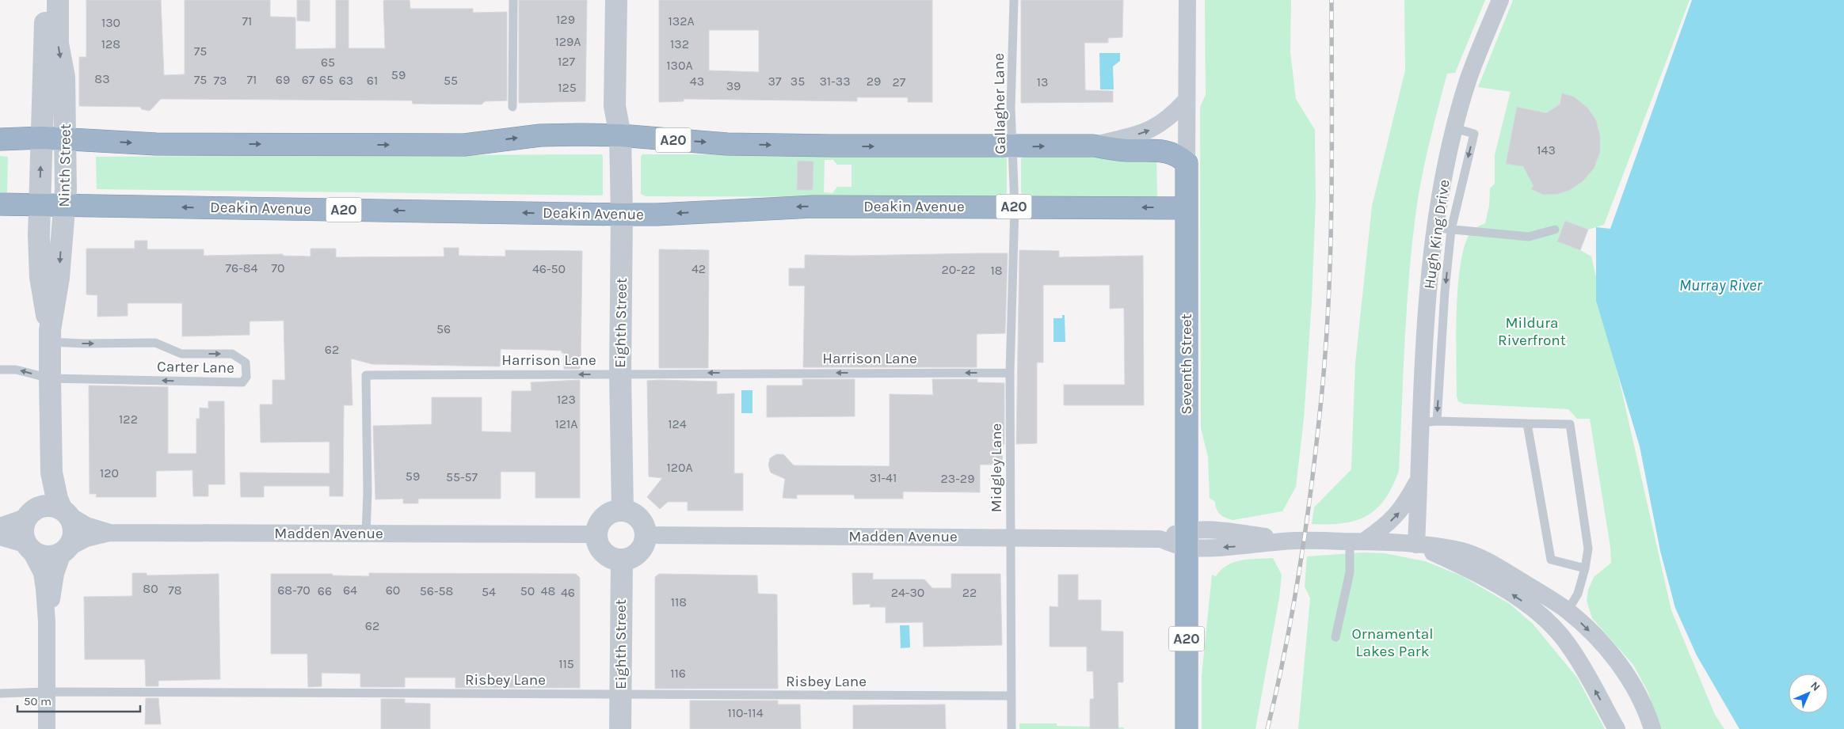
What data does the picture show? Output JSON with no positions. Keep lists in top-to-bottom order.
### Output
{
  "streets": {
    "highway": ["A20", "Deakin Avenue", "Seventh Street"],
    "street": [
      "Ninth Street",
      "Hugh King Drive",
      "Eighth Street",
      "Madden Avenue"
    ],
    "lane": [
      "Gallagher Lane",
      "Harrison Lane",
      "Carter Lane",
      "Midgley Lane",
      "Risbey Lane"
    ]
  },
  "crossings": [
    ["Gallagher Lane", "A20"],
    ["Gallagher Lane", "Deakin Avenue"],
    ["Gallagher Lane", "Midgley Lane"],
    ["A20", "Ninth Street"],
    ["A20", "Eighth Street"],
    ["A20", "Seventh Street"],
    ["Ninth Street", "Deakin Avenue"],
    ["Ninth Street", "Carter Lane"],
    ["Ninth Street", "Madden Avenue"],
    ["Deakin Avenue", "Eighth Street"],
    ["Deakin Avenue", "Seventh Street"],
    ["Deakin Avenue", "Midgley Lane"],
    ["Eighth Street", "Harrison Lane"],
    ["Eighth Street", "Madden Avenue"],
    ["Eighth Street", "Risbey Lane"],
    ["Harrison Lane", "Midgley Lane"],
    ["Harrison Lane", "Madden Avenue"],
    ["Seventh Street", "Madden Avenue"],
    ["Midgley Lane", "Madden Avenue"],
    ["Midgley Lane", "Risbey Lane"]
  ],
  "one_way": ["Harrison Lane"],
  "water": ["Murray River"],
  "parks": ["Mildura Riverfront", "Ornamental Lakes Park"],
  "house_numbers": [
    "129",
    "71",
    "132A",
    "130",
    "129A",
    "128",
    "132",
    "75",
    "127",
    "65",
    "130A",
    "59",
    "83",
    "75",
    "71",
    "69",
    "67",
    "65",
    "73",
    "63",
    "61",
    "55",
    "43",
    "37",
    "35",
    "31-33",
    "29",
    "27",
    "13",
    "39",
    "125",
    "143",
    "76-84",
    "70",
    "46-50",
    "42",
    "20-22",
    "18",
    "56",
    "62",
    "123",
    "122",
    "121A",
    "124",
    "120A",
    "120",
    "59",
    "55-57",
    "31-41",
    "23-29",
    "80",
    "78",
    "68-70",
    "64",
    "60",
    "66",
    "56-58",
    "50",
    "48",
    "54",
    "46",
    "24-30",
    "22",
    "118",
    "62",
    "115",
    "116",
    "110-114"
  ],
  "scale_bar": "50 m",
  "north": "top right"
}
